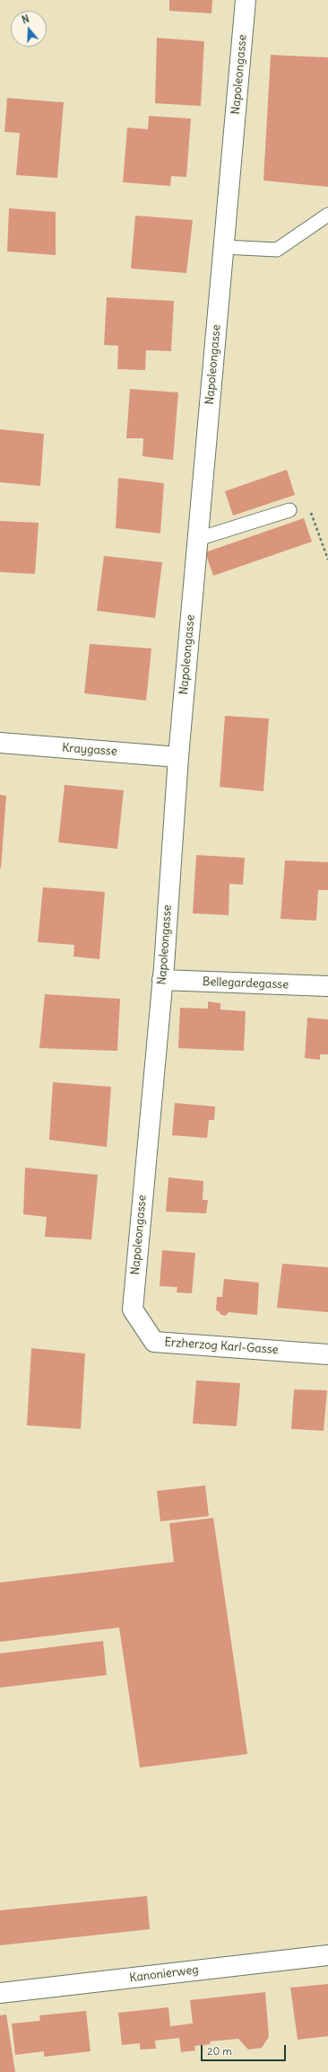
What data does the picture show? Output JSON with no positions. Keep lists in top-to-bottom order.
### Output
{
  "streets": {
    "street": [
      "Napoleongasse",
      "Kraygasse",
      "Bellegardegasse",
      "Erzherzog Karl-Gasse",
      "Kanonierweg"
    ]
  },
  "crossings": [
    ["Napoleongasse", "Kraygasse"],
    ["Napoleongasse", "Bellegardegasse"],
    ["Napoleongasse", "Erzherzog Karl-Gasse"]
  ],
  "scale_bar": "20 m",
  "north": "top"
}
